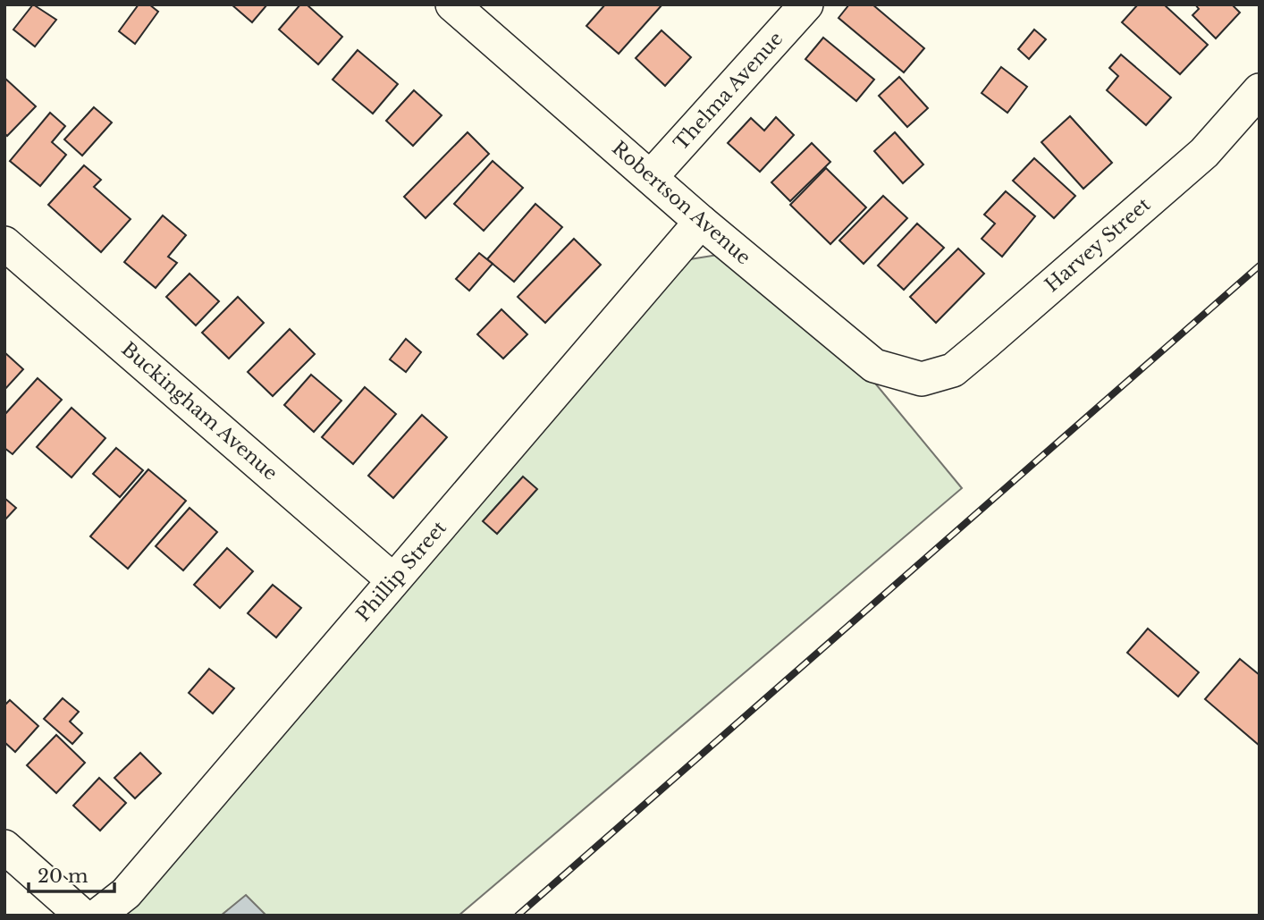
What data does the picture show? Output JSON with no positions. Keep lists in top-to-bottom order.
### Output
{
  "streets": {
    "street": [
      "Thelma Avenue",
      "Robertson Avenue",
      "Harvey Street",
      "Buckingham Avenue",
      "Phillip Street"
    ]
  },
  "crossings": [
    ["Thelma Avenue", "Robertson Avenue"],
    ["Robertson Avenue", "Harvey Street"],
    ["Robertson Avenue", "Phillip Street"],
    ["Buckingham Avenue", "Phillip Street"]
  ],
  "scale_bar": "20 m"
}
